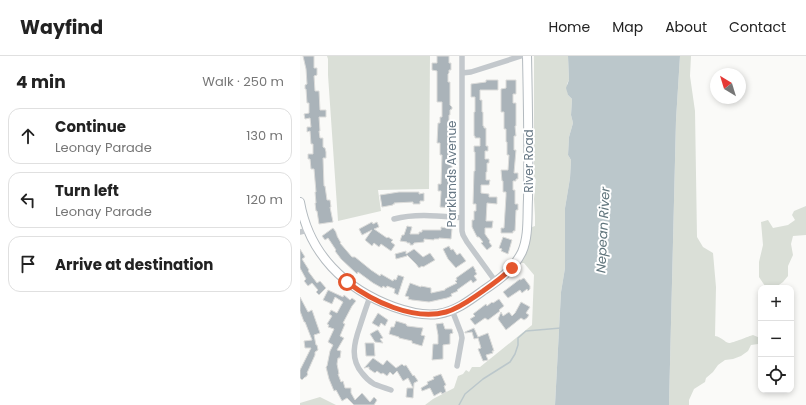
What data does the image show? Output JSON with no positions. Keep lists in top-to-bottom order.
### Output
{
  "streets": {
    "street": ["River Road", "Parklands Avenue"]
  },
  "crossings": [
    ["River Road", "Parklands Avenue"]
  ],
  "water": ["Nepean River"],
  "north": "top left",
  "page": {
    "header": "Wayfind",
    "nav": [
      "Home",
      "Map",
      "About",
      "Contact"
    ],
    "heading": ["4 min", "Walk · 250 m"],
    "list": [
      ["Continue", "Leonay Parade", "130 m"],
      ["Turn left", "Leonay Parade", "120 m"],
      "Arrive at destination"
    ],
    "map_buttons": ["+", "−"]
  }
}
